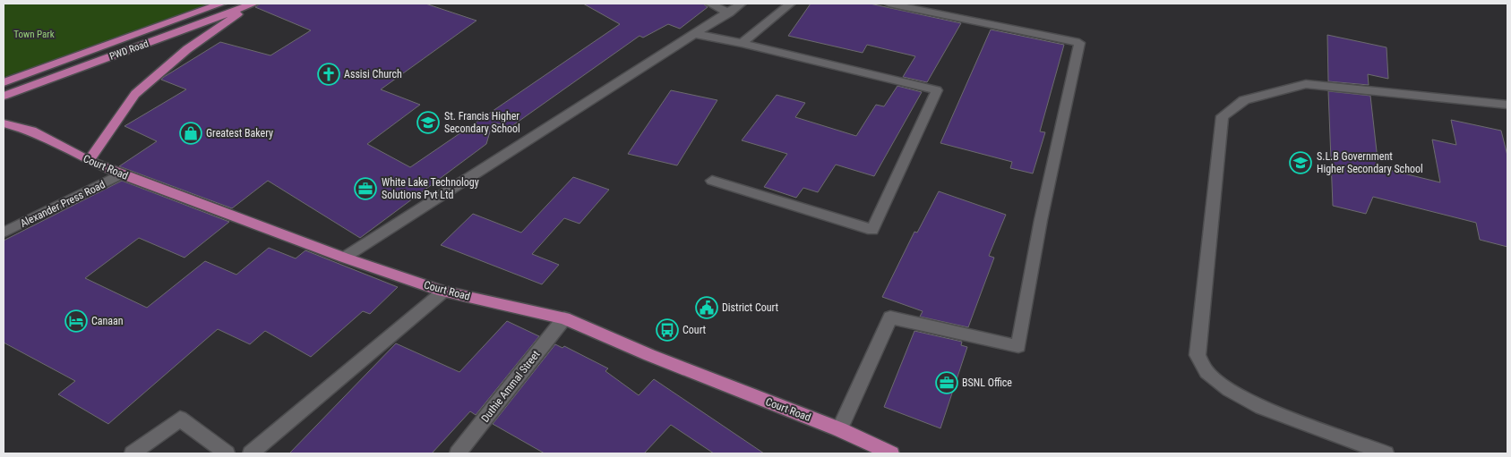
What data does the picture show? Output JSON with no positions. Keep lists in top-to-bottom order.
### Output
{
  "streets": {
    "main road": ["PWD Road", "Court Road"],
    "street": ["Alexander Press Road", "Duthie Ammal Street"]
  },
  "crossings": [
    ["Court Road", "Alexander Press Road"],
    ["Court Road", "Duthie Ammal Street"]
  ],
  "parks": ["Town Park"],
  "places": {
    "church": ["Assisi Church"],
    "school or university": ["St. Francis Higher Secondary School", "S.L.B Government Higher Secondary School"],
    "shop": ["Greatest Bakery"],
    "office": ["White Lake Technology Solutions Pvt Ltd", "BSNL Office"],
    "public building": ["District Court"],
    "hotel": ["Canaan"],
    "bus stop": ["Court"]
  }
}
